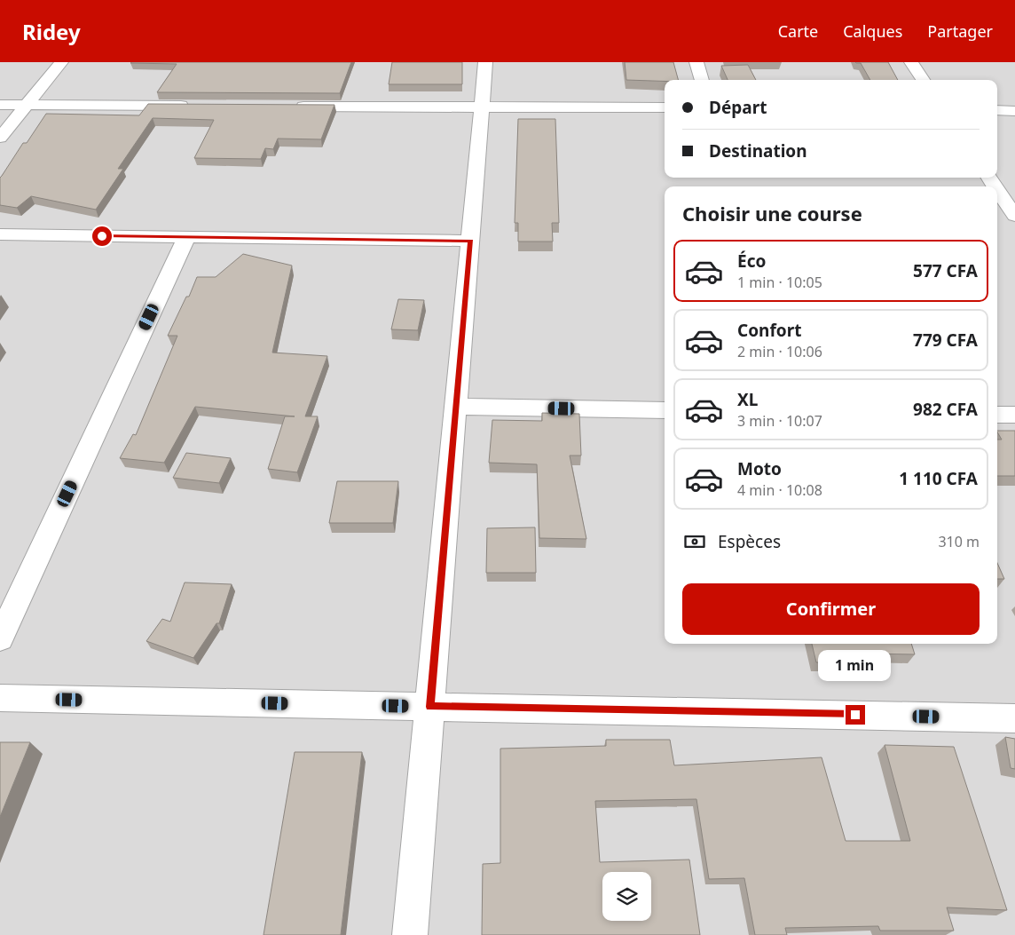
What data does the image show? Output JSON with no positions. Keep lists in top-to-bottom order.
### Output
{
  "page": {
    "header": "Ridey",
    "nav": ["Carte", "Calques", "Partager"],
    "banner": ["Départ", "Destination"],
    "heading": "Choisir une course",
    "list": [
      {
        "name": "Éco",
        "note": "1 min · 10:05",
        "value": "577 CFA"
      },
      {
        "name": "Confort",
        "note": "2 min · 10:06",
        "value": "779 CFA"
      },
      {
        "name": "XL",
        "note": "3 min · 10:07",
        "value": "982 CFA"
      },
      {
        "name": "Moto",
        "note": "4 min · 10:08",
        "value": "1 110 CFA"
      }
    ],
    "pay": ["Espèces", "310 m"],
    "buttons": "Confirmer",
    "bubble": "1 min"
  }
}
